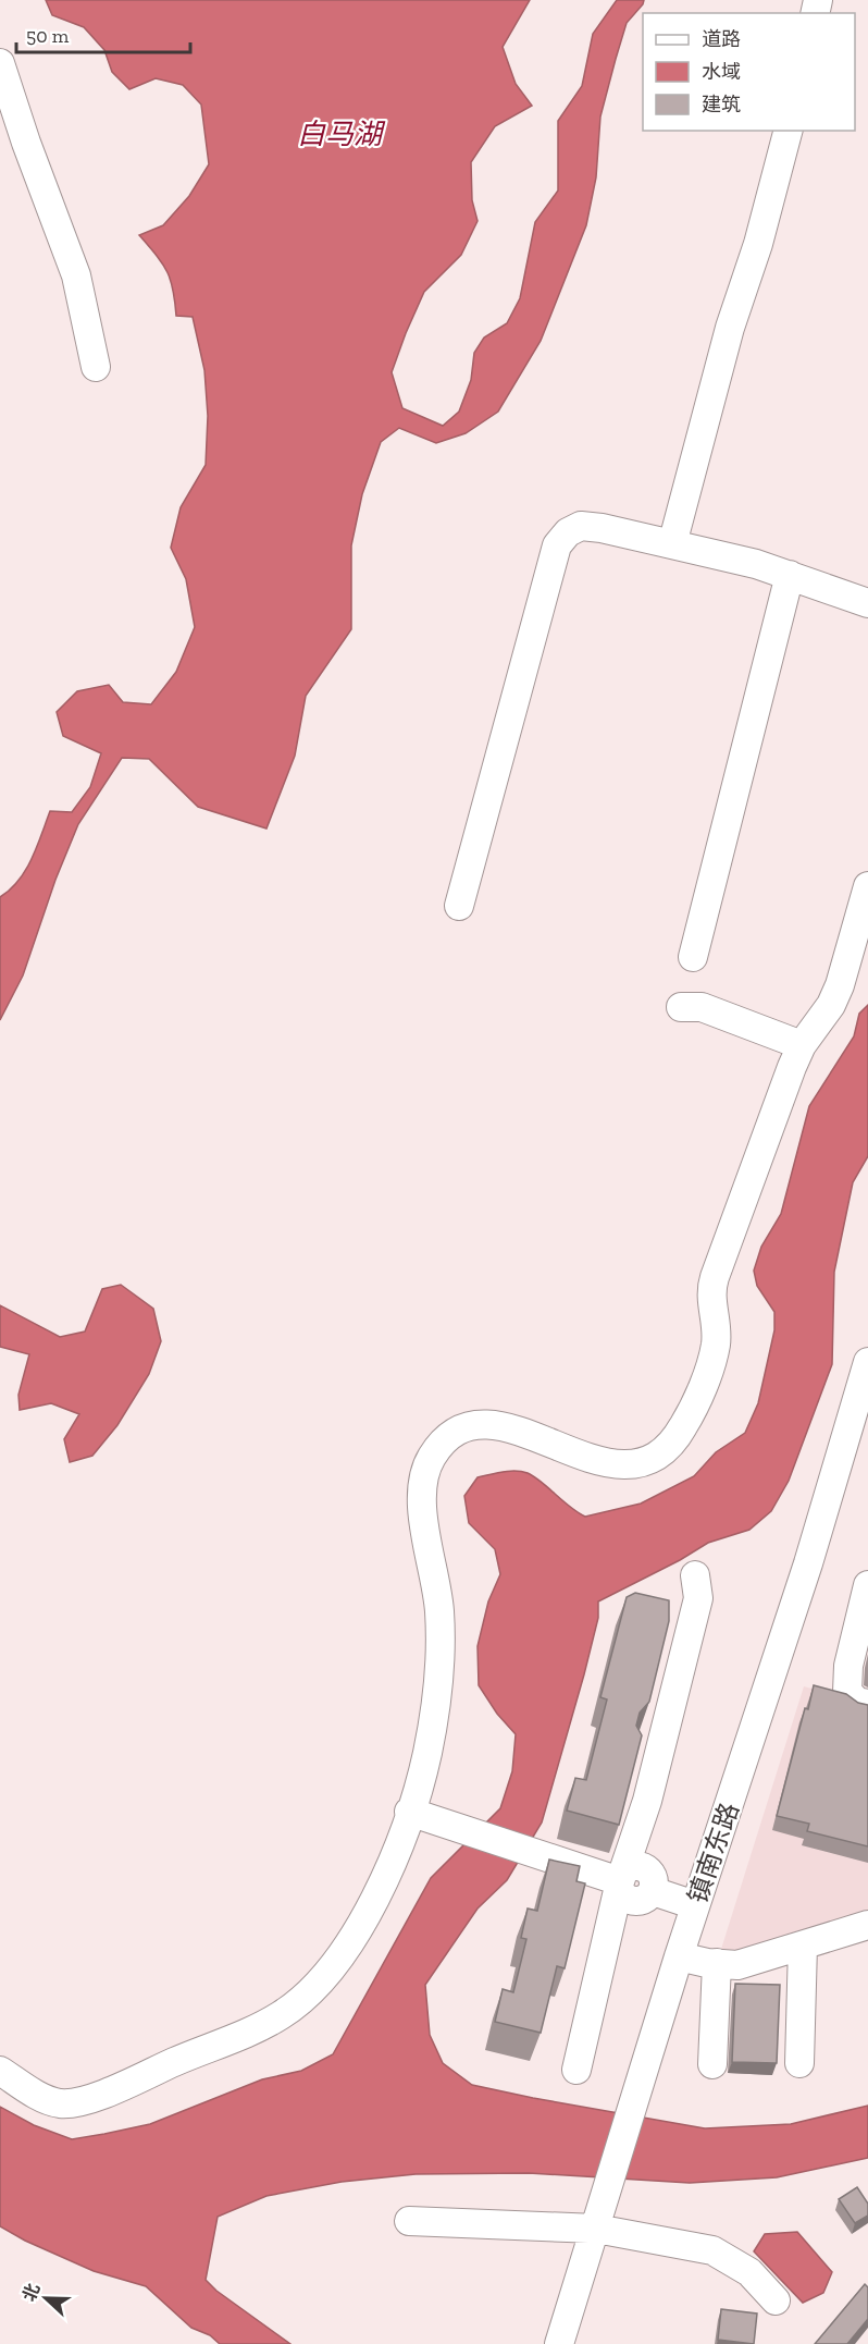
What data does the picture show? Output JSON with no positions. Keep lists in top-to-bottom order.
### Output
{
  "streets": {
    "street": ["镇南东路"]
  },
  "water": ["白马湖"],
  "legend": ["道路", "水域", "建筑"],
  "scale_bar": "50 m",
  "north": "left"
}
